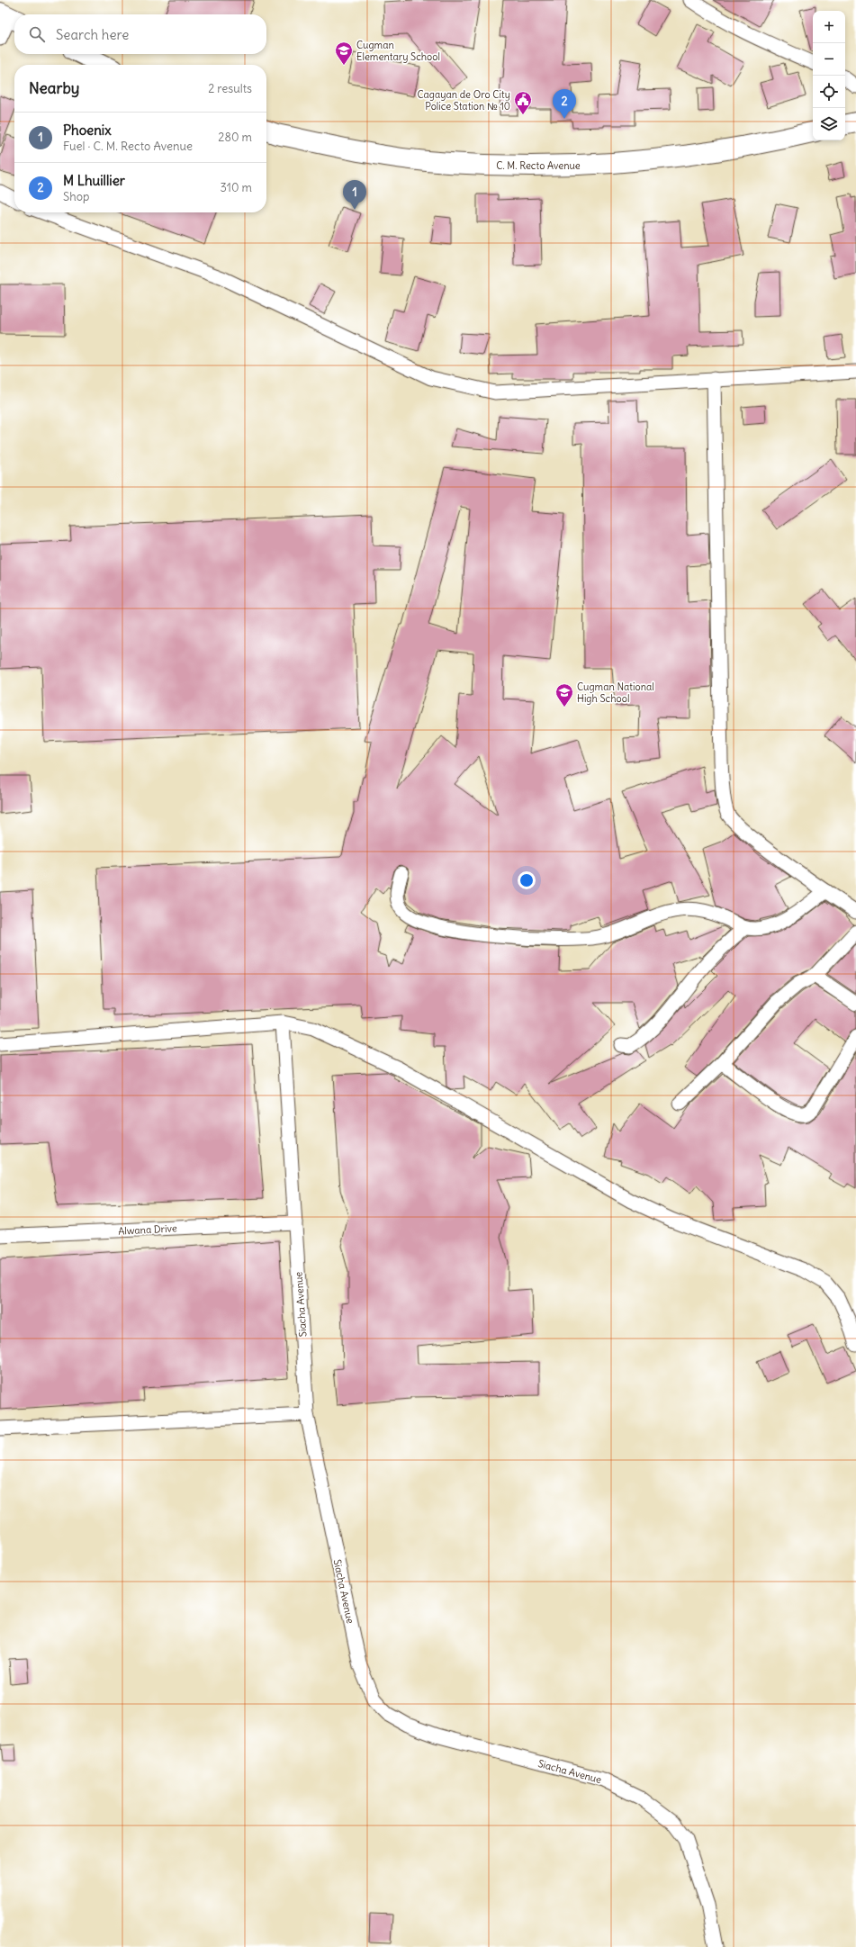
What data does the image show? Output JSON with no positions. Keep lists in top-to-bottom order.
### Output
{
  "streets": {
    "highway": ["C. M. Recto Avenue"],
    "street": ["Alwana Drive", "Siacha Avenue"]
  },
  "crossings": [
    ["Alwana Drive", "Siacha Avenue"]
  ],
  "places": {
    "school or university": ["Cugman Elementary School", "Cugman National High School"],
    "public building": ["Cagayan de Oro City Police Station № 10"]
  },
  "page": {
    "map_buttons": ["+", "−"],
    "search": "Search here",
    "heading": ["Nearby", "2 results"],
    "pins": ["2", "1"],
    "list": [
      {
        "mark": "1",
        "name": "Phoenix",
        "note": "Fuel · C. M. Recto Avenue",
        "value": "280 m"
      },
      {
        "mark": "2",
        "name": "M Lhuillier",
        "note": "Shop",
        "value": "310 m"
      }
    ]
  }
}
